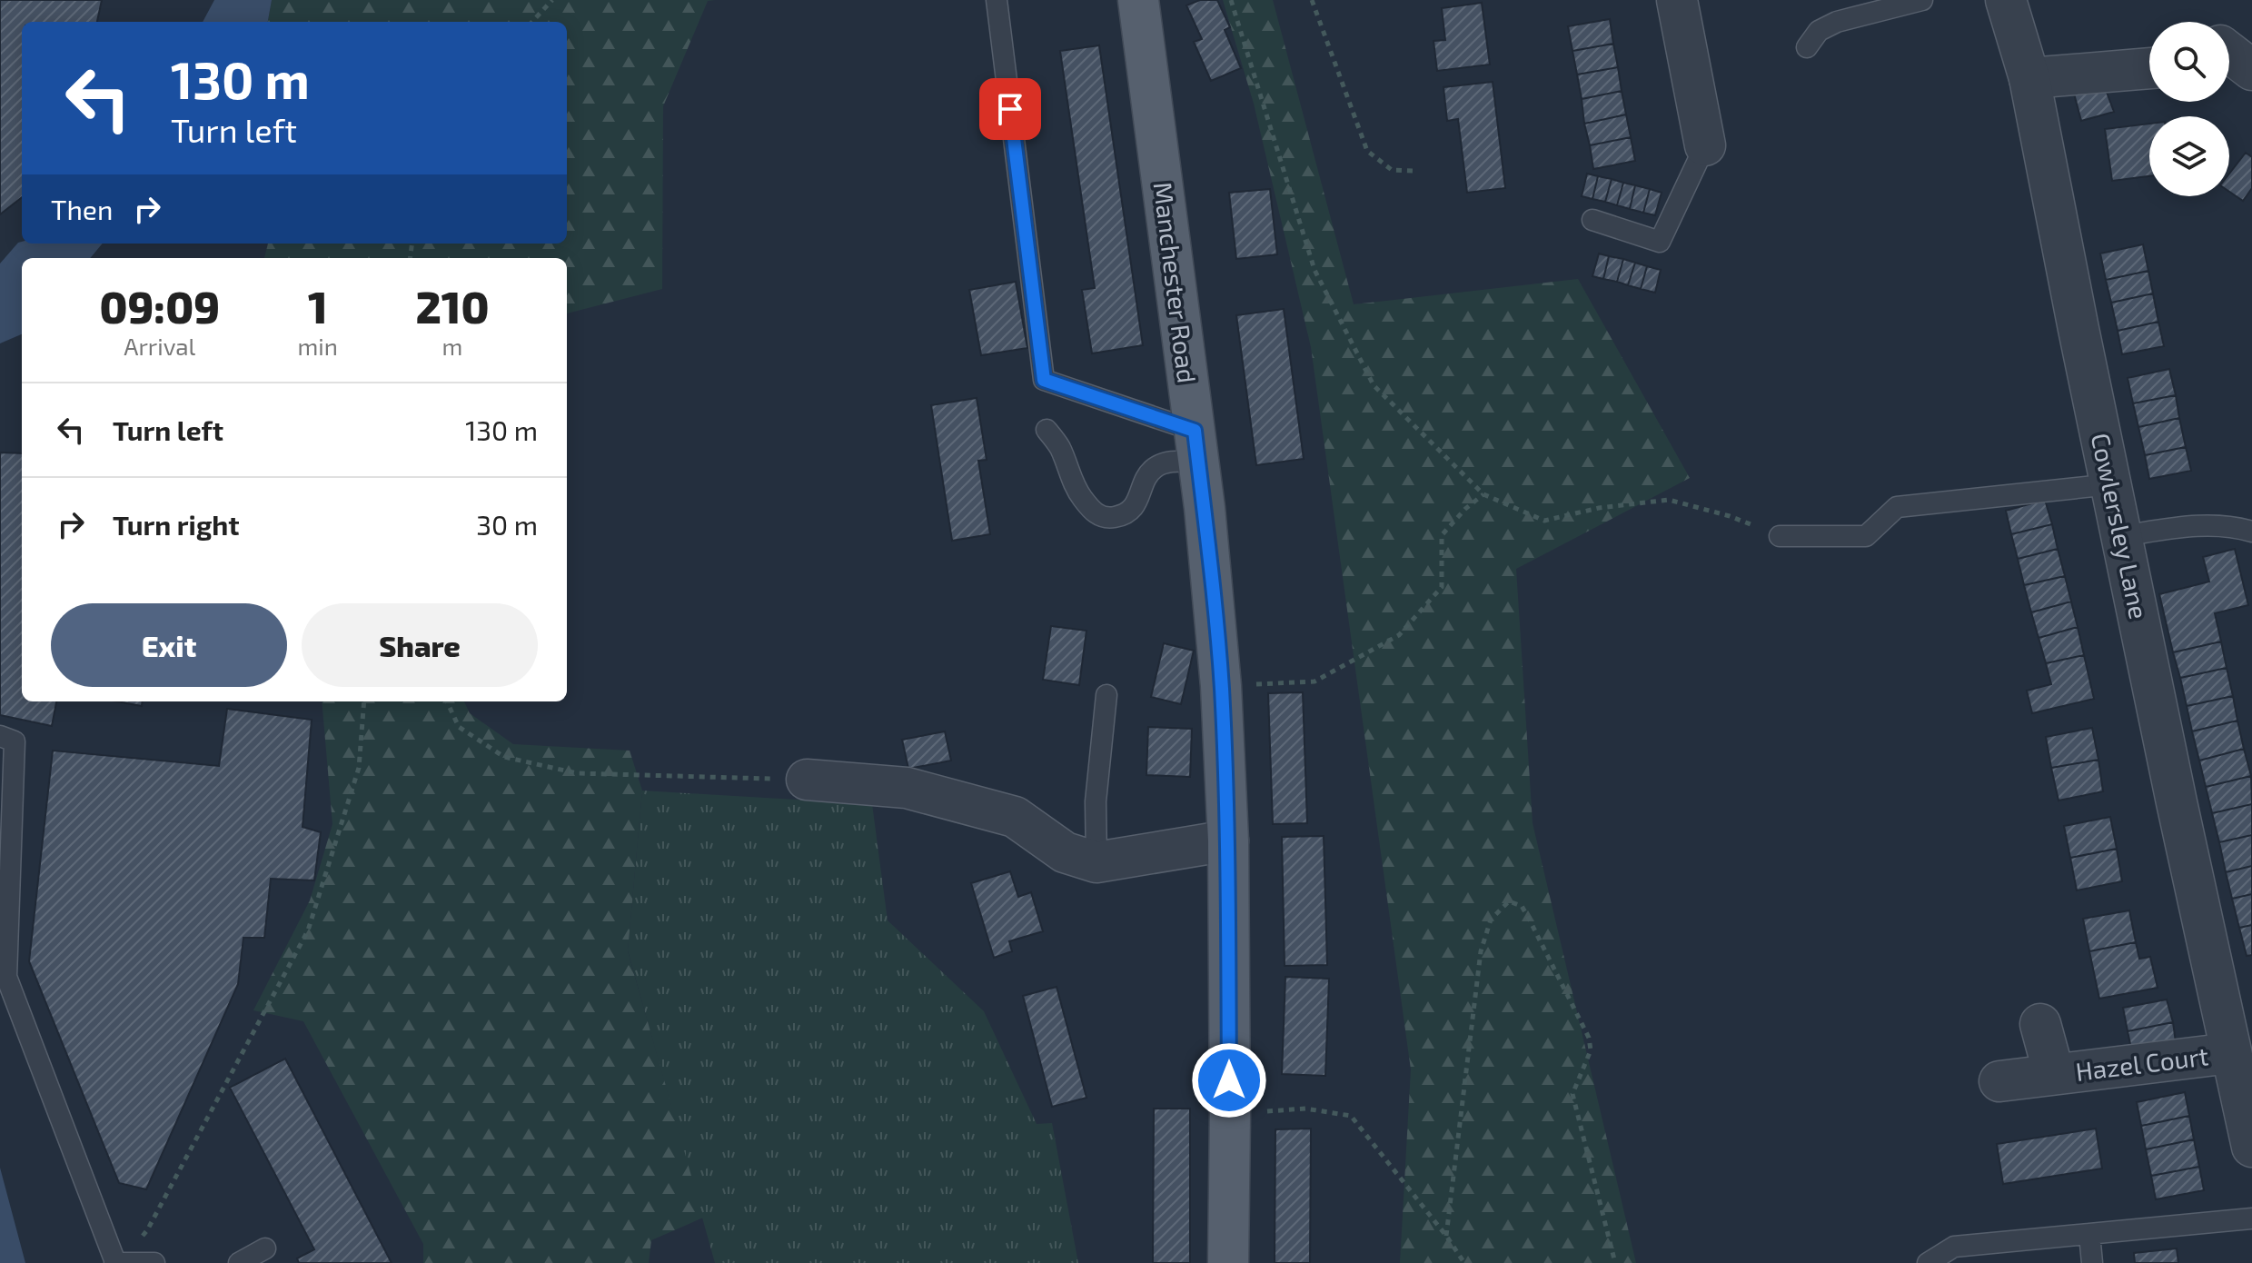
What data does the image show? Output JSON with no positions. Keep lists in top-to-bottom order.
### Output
{
  "streets": {
    "main road": ["Manchester Road"],
    "street": ["Cowlersley Lane", "Hazel Court"]
  },
  "crossings": [
    ["Cowlersley Lane", "Hazel Court"]
  ],
  "page": {
    "turn": ["130 m", "Turn left"],
    "then": "Then",
    "eta": [
      "09:09",
      "Arrival",
      "1",
      "min",
      "210",
      "m"
    ],
    "list": [
      {
        "name": "Turn left",
        "value": "130 m"
      },
      {
        "name": "Turn right",
        "value": "30 m"
      }
    ],
    "buttons": ["Exit", "Share"]
  }
}
